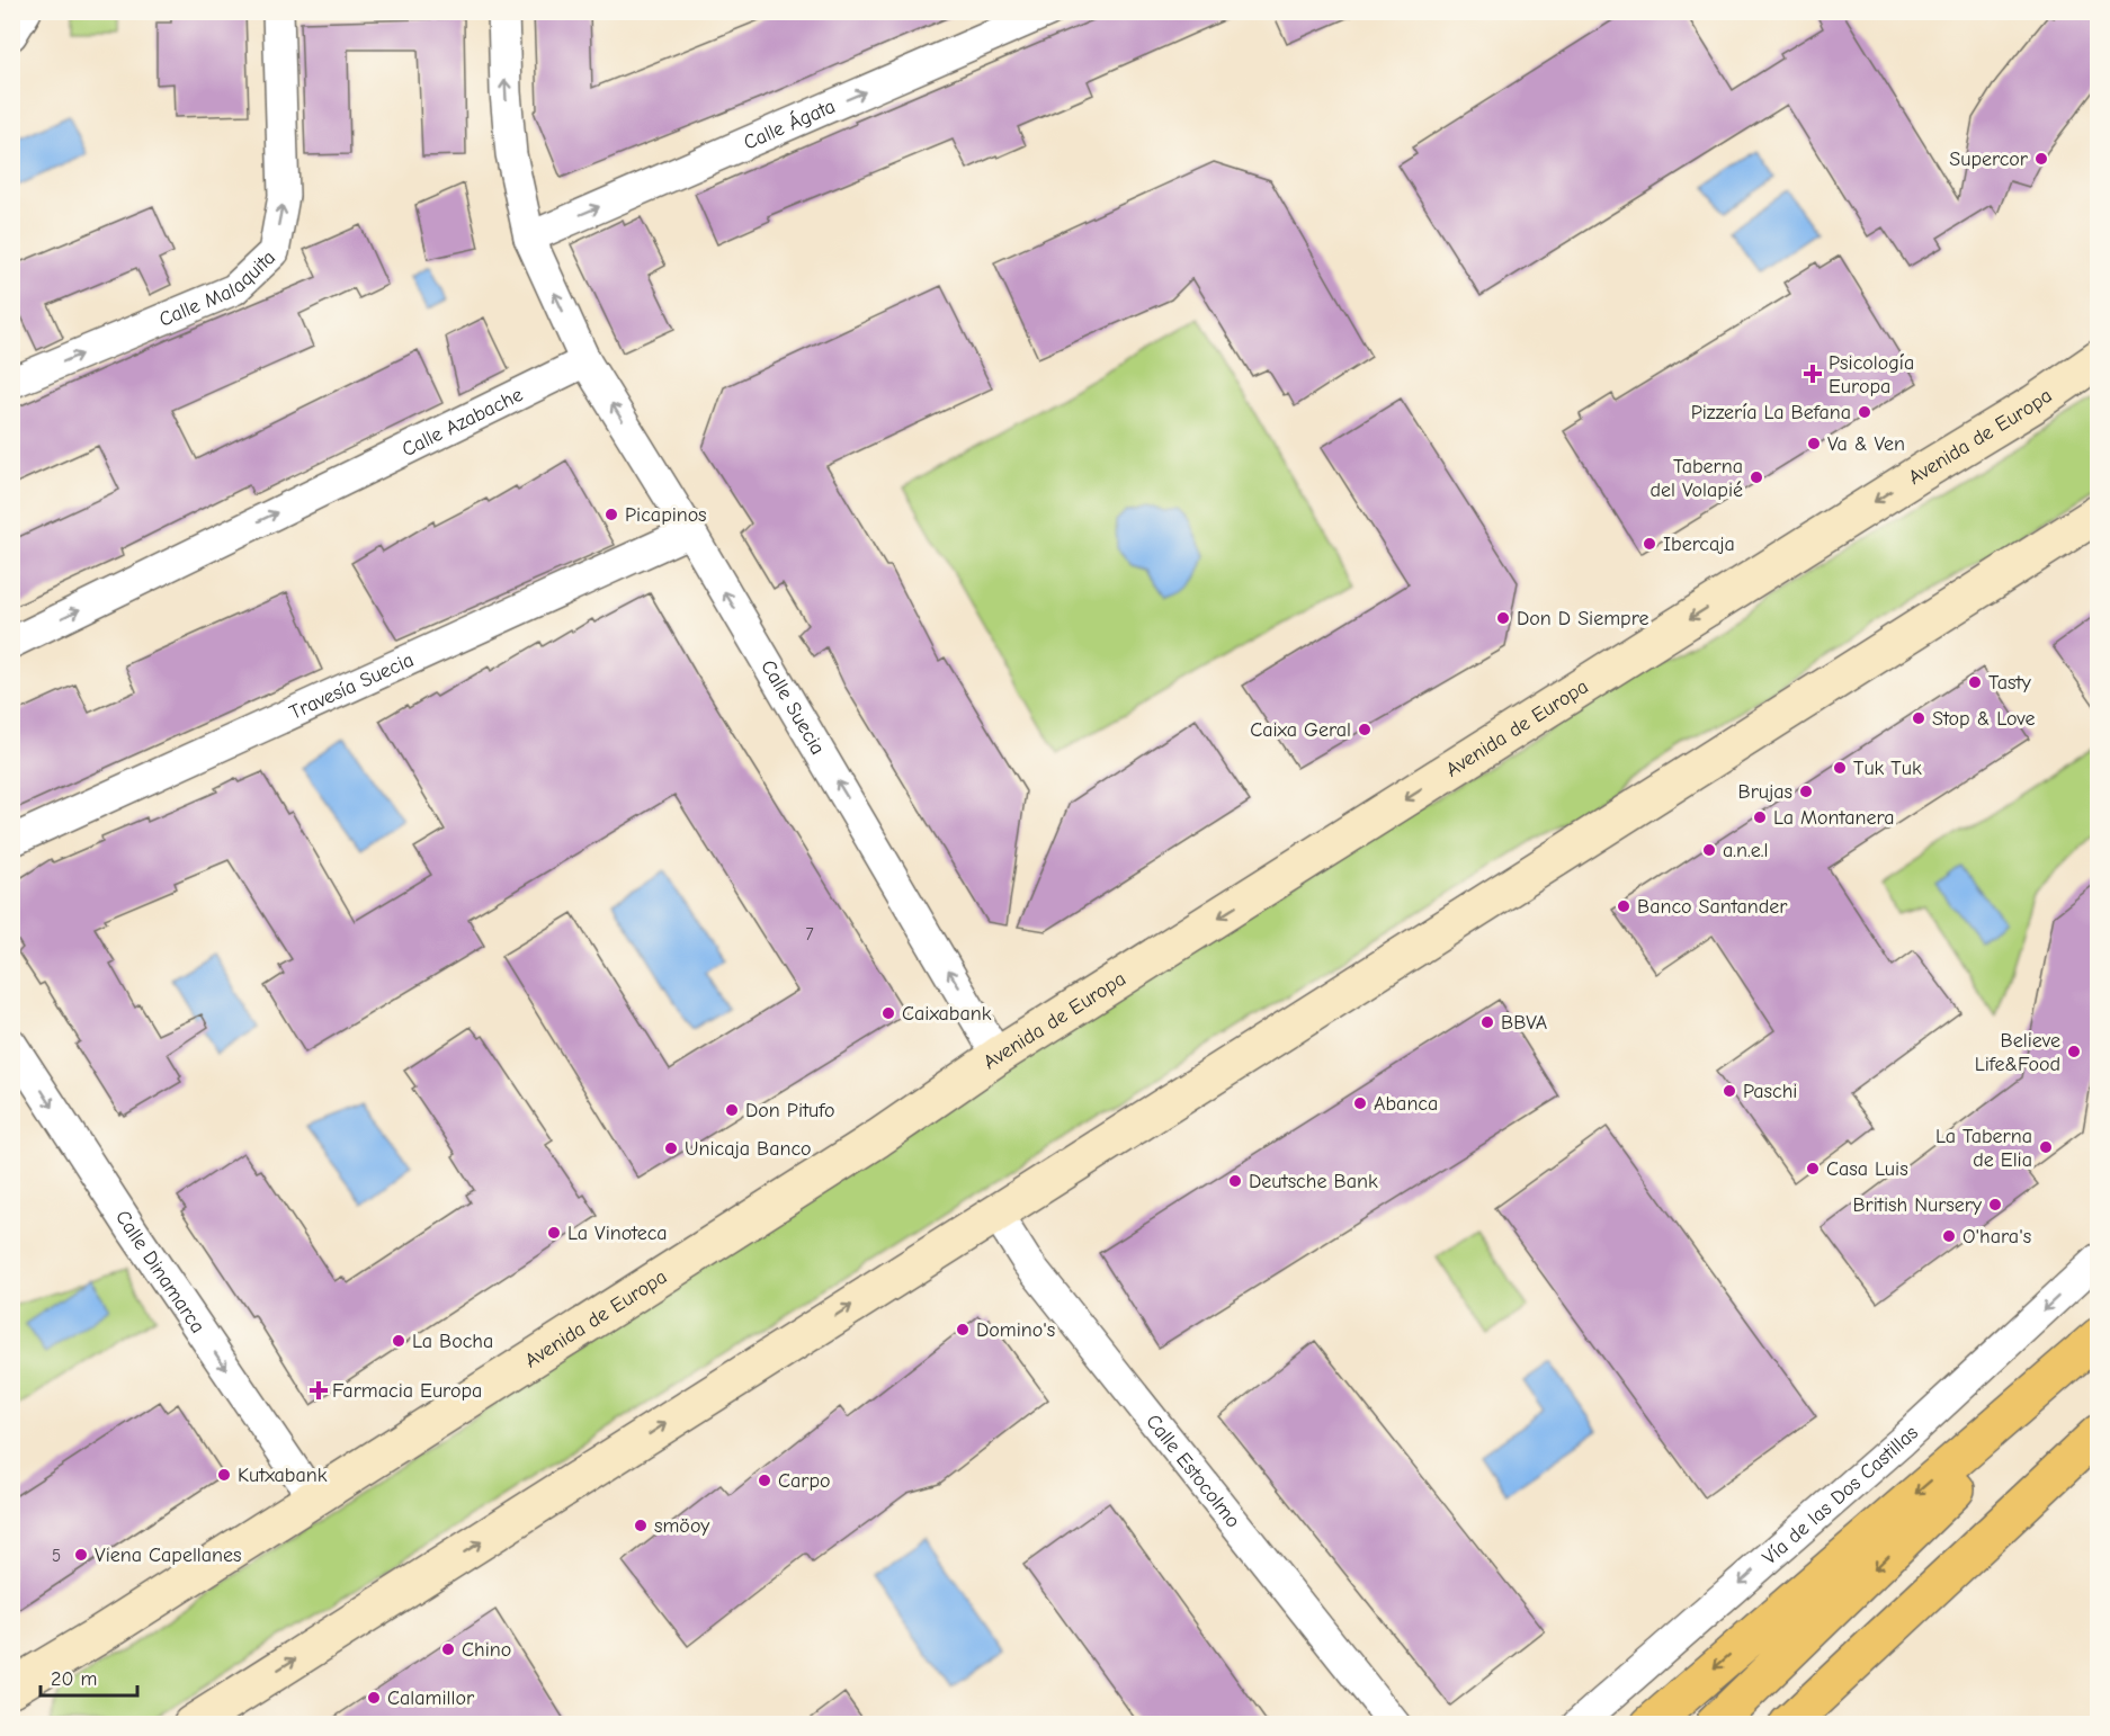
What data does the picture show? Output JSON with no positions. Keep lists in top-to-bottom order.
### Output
{
  "streets": {
    "street": [
      "Calle Ágata",
      "Calle Malaquita",
      "Calle Azabache",
      "Avenida de Europa",
      "Travesía Suecia",
      "Calle Suecia",
      "Calle Dinamarca",
      "Calle Estocolmo",
      "Vía de las Dos Castillas"
    ]
  },
  "crossings": [
    ["Calle Azabache", "Calle Suecia"],
    ["Avenida de Europa", "Calle Suecia"],
    ["Avenida de Europa", "Calle Dinamarca"],
    ["Travesía Suecia", "Calle Suecia"]
  ],
  "one_way": [
    "Calle Ágata",
    "Calle Malaquita",
    "Calle Azabache",
    "Calle Suecia",
    "Calle Dinamarca",
    "Vía de las Dos Castillas"
  ],
  "places": {
    "other": [
      "Supercor",
      "Pizzería La Befana",
      "Va & Ven",
      "Taberna del Volapié",
      "Picapinos",
      "Ibercaja",
      "Don D Siempre",
      "Tasty",
      "Stop & Love",
      "Caixa Geral",
      "Tuk Tuk",
      "Brujas",
      "La Montanera",
      "a.n.e.l",
      "Banco Santander",
      "Caixabank",
      "BBVA",
      "Believe Life&Food",
      "Paschi",
      "Abanca",
      "Don Pitufo",
      "La Taberna de Elia",
      "Unicaja Banco",
      "Casa Luis",
      "Deutsche Bank",
      "British Nursery",
      "La Vinoteca",
      "O'hara's",
      "Domino's",
      "La Bocha",
      "Kutxabank",
      "Carpo",
      "smöoy",
      "Viena Capellanes",
      "Chino",
      "Calamillor"
    ],
    "health": ["Psicología Europa", "Farmacia Europa"]
  },
  "house_numbers": ["7", "5"],
  "scale_bar": "20 m"
}
